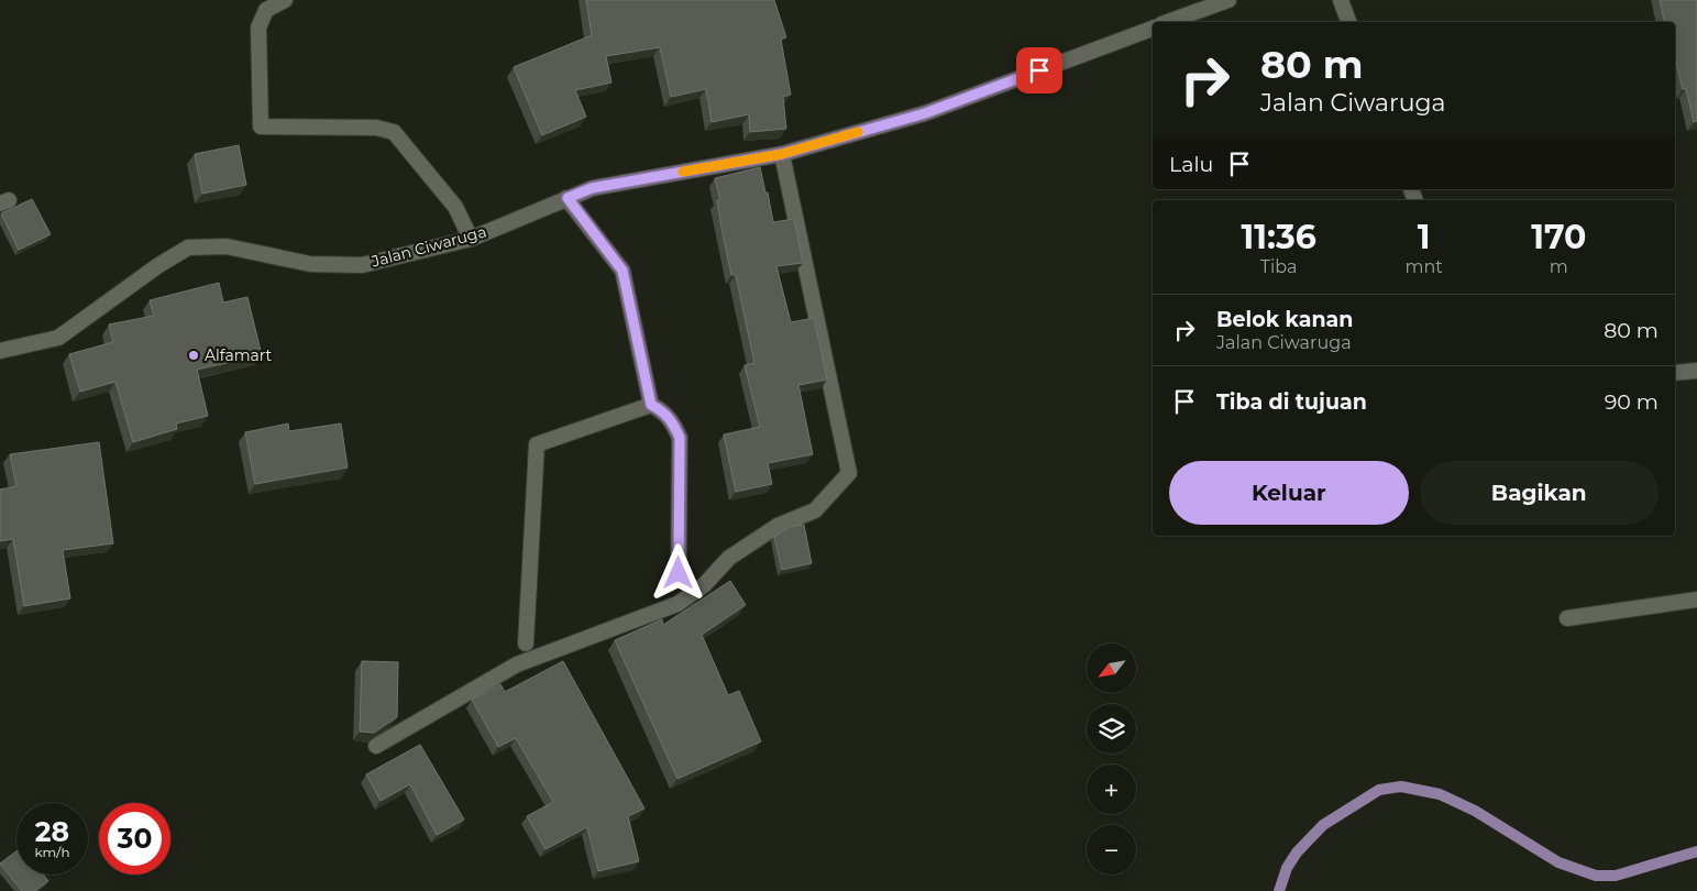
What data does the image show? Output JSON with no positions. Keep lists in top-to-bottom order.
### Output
{
  "streets": {
    "street": ["Jalan Ciwaruga"]
  },
  "places": ["Alfamart"],
  "north": "bottom left",
  "page": {
    "turn": ["80 m", "Jalan Ciwaruga"],
    "then": "Lalu",
    "eta": [
      "11:36",
      "Tiba",
      "1",
      "mnt",
      "170",
      "m"
    ],
    "list": [
      {
        "name": "Belok kanan",
        "note": "Jalan Ciwaruga",
        "value": "80 m"
      },
      {
        "name": "Tiba di tujuan",
        "value": "90 m"
      }
    ],
    "buttons": ["Keluar", "Bagikan"],
    "map_buttons": ["+", "−"],
    "speed": "28 km/h",
    "limit": "30"
  }
}
